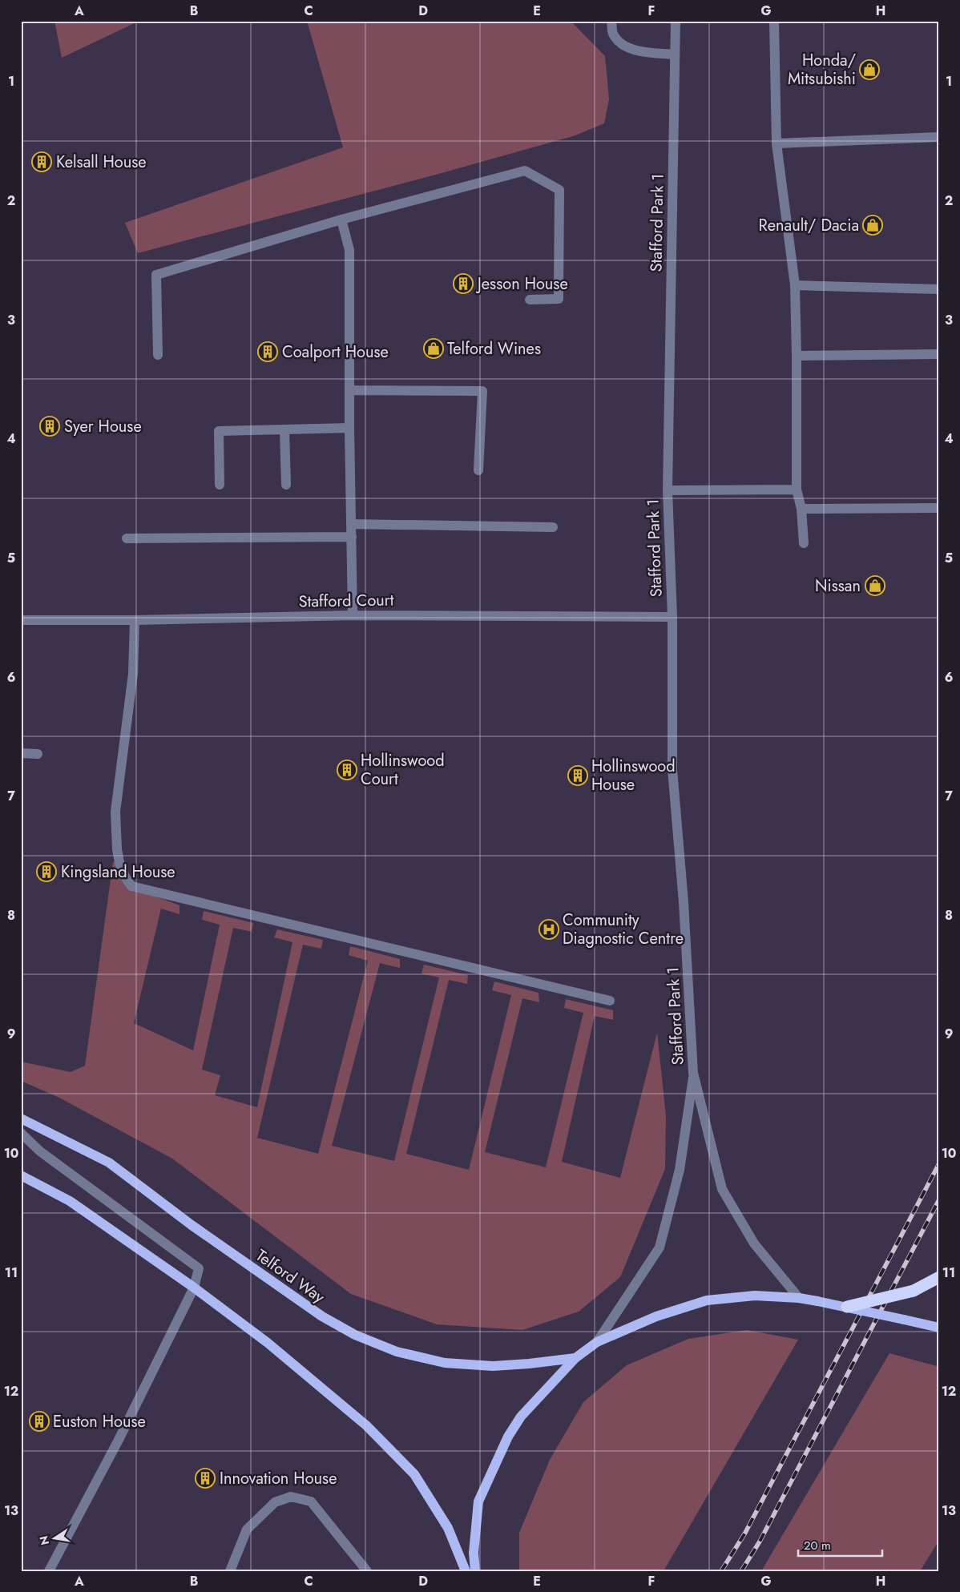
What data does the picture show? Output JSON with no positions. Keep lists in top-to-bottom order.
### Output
{
  "streets": {
    "main road": ["Telford Way"],
    "street": ["Stafford Park 1", "Stafford Court"]
  },
  "crossings": [
    ["Stafford Park 1", "Stafford Court"]
  ],
  "places": {
    "shop": [
      "Honda/ Mitsubishi",
      "Renault/ Dacia",
      "Telford Wines",
      "Nissan"
    ],
    "building": [
      "Kelsall House",
      "Jesson House",
      "Coalport House",
      "Syer House",
      "Hollinswood Court",
      "Hollinswood House",
      "Kingsland House",
      "Euston House",
      "Innovation House"
    ],
    "hospital": ["Community Diagnostic Centre"]
  },
  "scale_bar": "20 m",
  "north": "left",
  "grid": {
    "columns": [
      "A",
      "B",
      "C",
      "D",
      "E",
      "F",
      "G",
      "H"
    ],
    "rows": [
      "1",
      "2",
      "3",
      "4",
      "5",
      "6",
      "7",
      "8",
      "9",
      "10",
      "11",
      "12",
      "13"
    ]
  }
}
